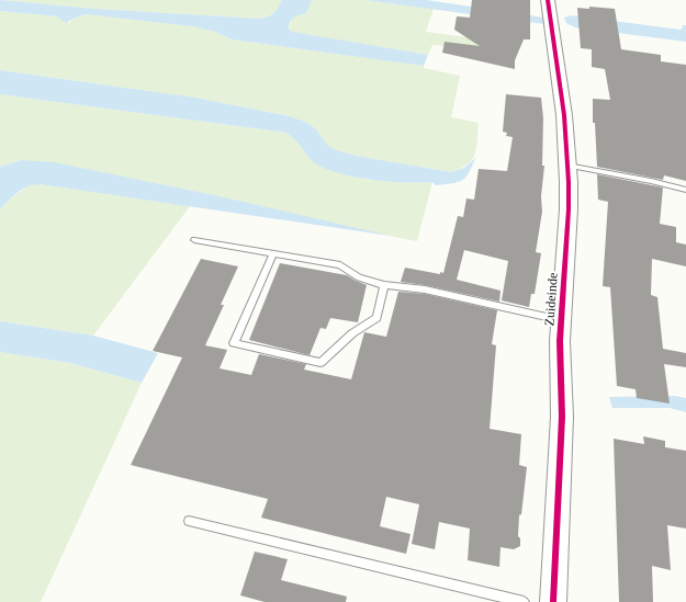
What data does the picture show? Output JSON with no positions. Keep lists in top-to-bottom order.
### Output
{
  "streets": {
    "street": ["Zuideinde"]
  }
}
